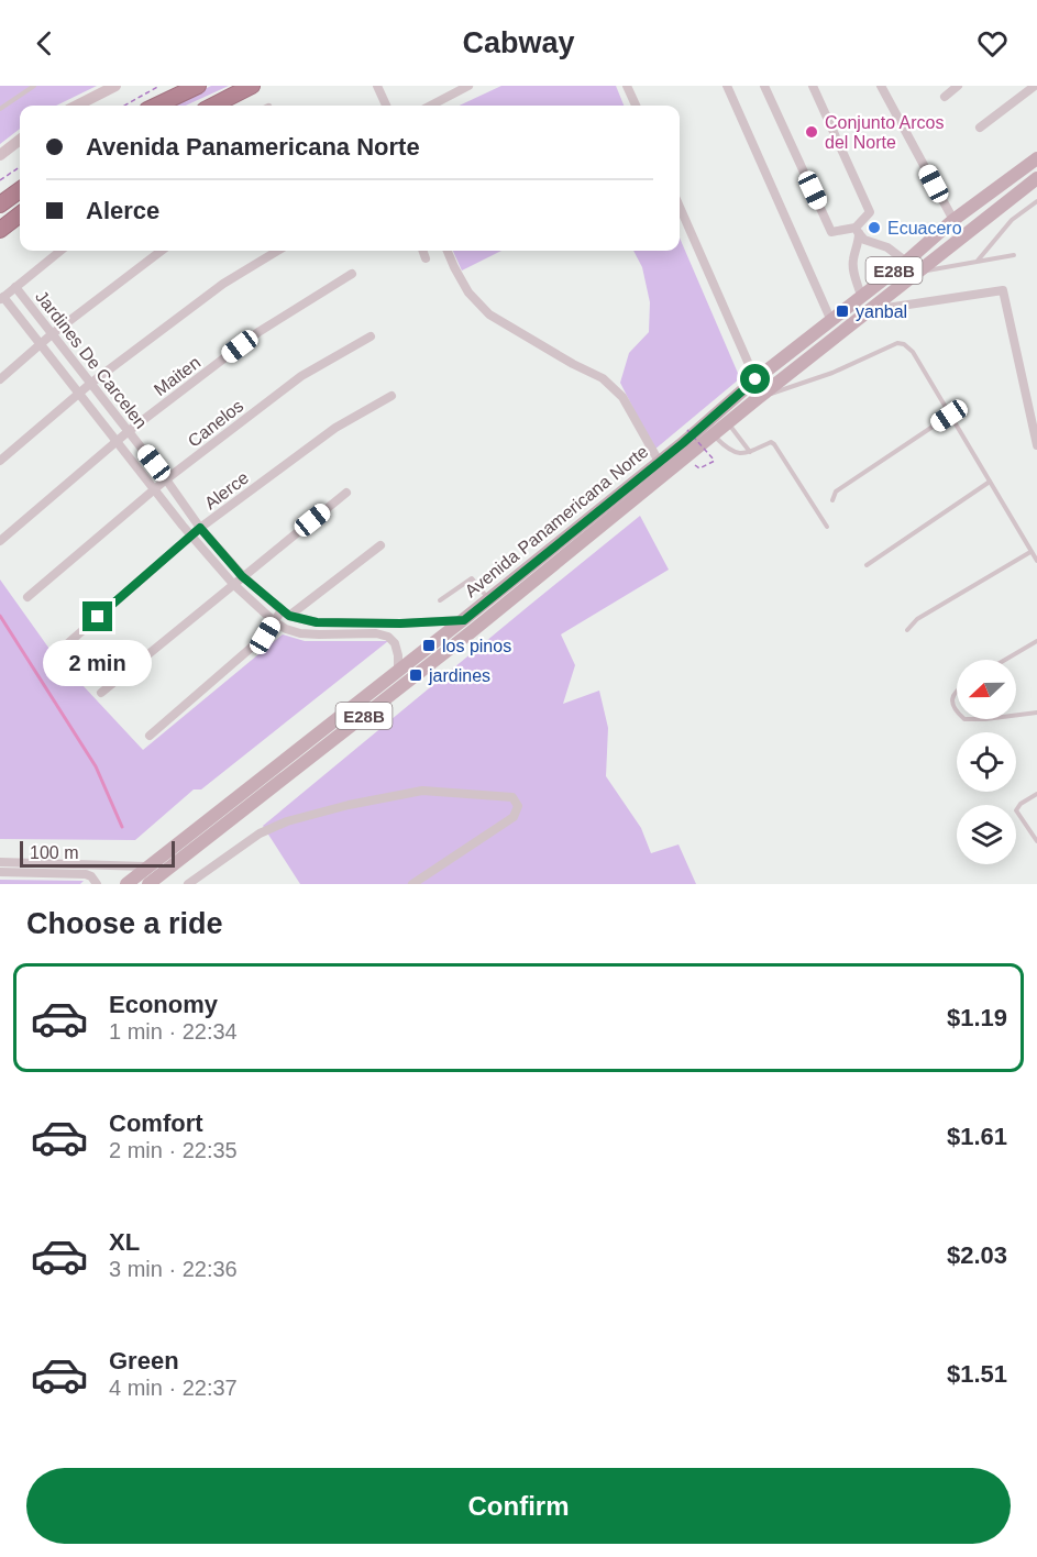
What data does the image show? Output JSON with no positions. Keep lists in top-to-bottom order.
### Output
{
  "streets": {
    "main road": ["E28B", "Avenida Panamericana Norte"],
    "street": [
      "Jardines De Carcelen",
      "Maiten",
      "Canelos",
      "Alerce"
    ]
  },
  "crossings": [
    ["Jardines De Carcelen", "Maiten"],
    ["Jardines De Carcelen", "Canelos"],
    ["Jardines De Carcelen", "Alerce"],
    ["Jardines De Carcelen", "Avenida Panamericana Norte"]
  ],
  "places": {
    "other": ["Conjunto Arcos del Norte", "Ecuacero"],
    "transit": ["yanbal", "los pinos", "jardines"]
  },
  "scale_bar": "100 m",
  "north": "left",
  "page": {
    "header": "Cabway",
    "banner": ["Avenida Panamericana Norte", "Alerce"],
    "bubble": "2 min",
    "scale": "100 m",
    "heading": "Choose a ride",
    "list": [
      {
        "name": "Economy",
        "note": "1 min · 22:34",
        "value": "$1.19"
      },
      {
        "name": "Comfort",
        "note": "2 min · 22:35",
        "value": "$1.61"
      },
      {
        "name": "XL",
        "note": "3 min · 22:36",
        "value": "$2.03"
      },
      {
        "name": "Green",
        "note": "4 min · 22:37",
        "value": "$1.51"
      }
    ],
    "buttons": "Confirm"
  }
}
